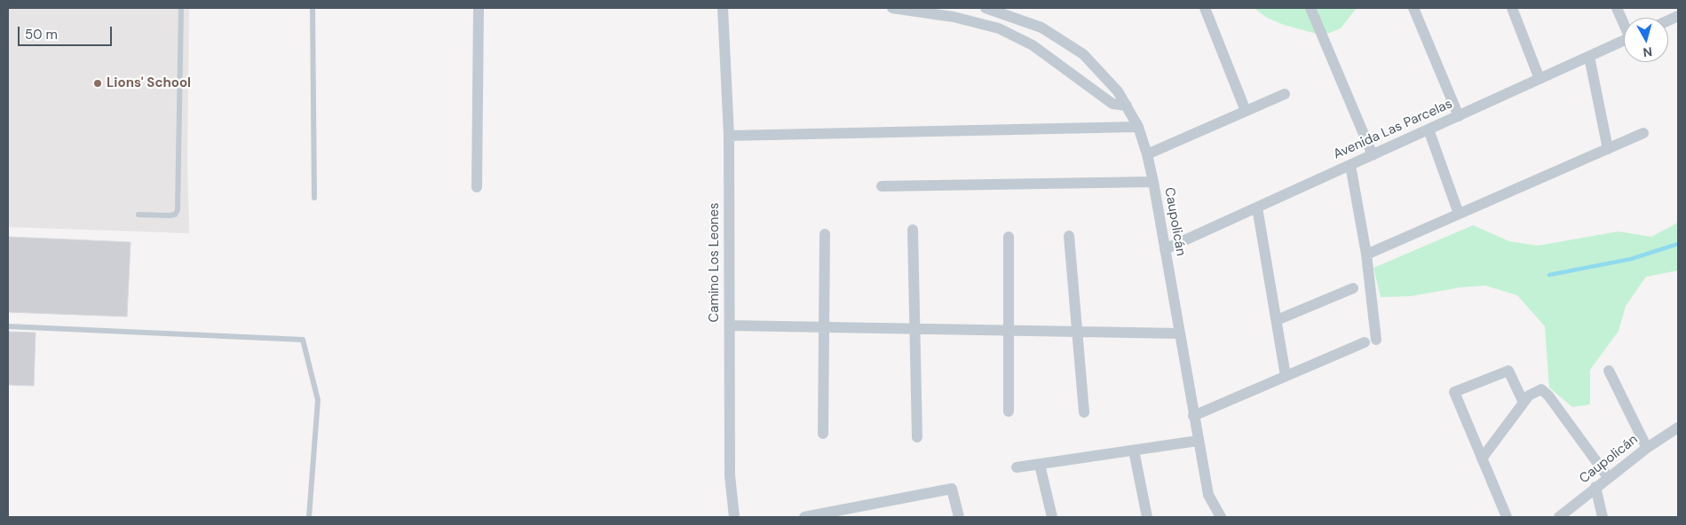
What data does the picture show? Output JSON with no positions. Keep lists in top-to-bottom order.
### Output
{
  "streets": {
    "street": ["Avenida Las Parcelas", "Caupolicán", "Camino Los Leones"]
  },
  "crossings": [
    ["Avenida Las Parcelas", "Caupolicán"]
  ],
  "places": ["Lions' School"],
  "scale_bar": "50 m",
  "north": "bottom"
}
